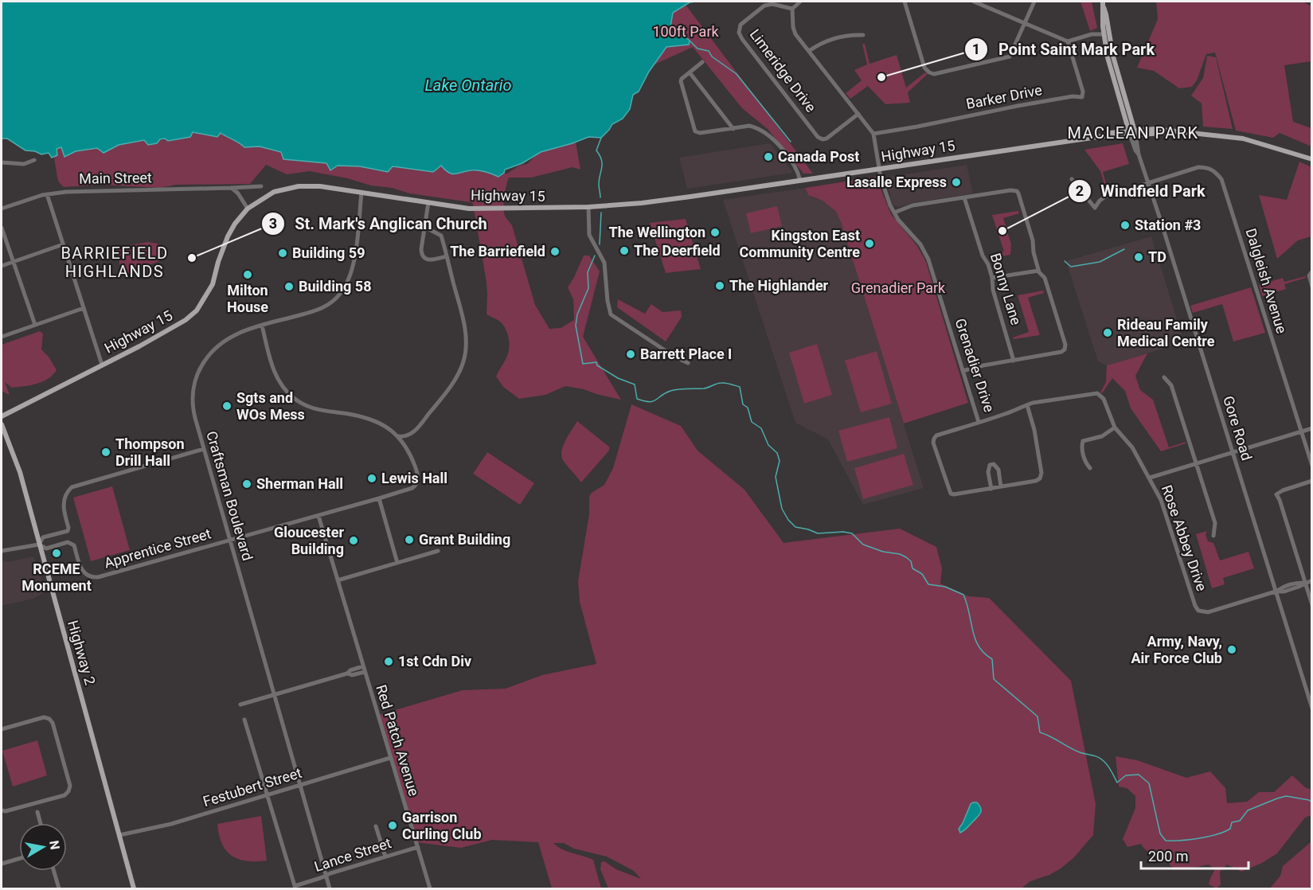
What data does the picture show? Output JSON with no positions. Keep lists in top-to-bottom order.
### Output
{
  "streets": {
    "main road": ["Highway 15", "Gore Road", "Highway 2"],
    "street": [
      "Limeridge Drive",
      "Barker Drive",
      "Main Street",
      "Dalgleish Avenue",
      "Bonny Lane",
      "Grenadier Drive",
      "Craftsman Boulevard",
      "Rose Abbey Drive",
      "Apprentice Street",
      "Red Patch Avenue",
      "Festubert Street",
      "Lance Street"
    ]
  },
  "crossings": [
    ["Barker Drive", "Grenadier Drive"],
    ["Highway 15", "Grenadier Drive"],
    ["Highway 15", "Gore Road"],
    ["Highway 15", "Craftsman Boulevard"],
    ["Dalgleish Avenue", "Gore Road"],
    ["Grenadier Drive", "Rose Abbey Drive"],
    ["Gore Road", "Rose Abbey Drive"],
    ["Craftsman Boulevard", "Apprentice Street"],
    ["Craftsman Boulevard", "Festubert Street"],
    ["Craftsman Boulevard", "Lance Street"],
    ["Apprentice Street", "Highway 2"],
    ["Apprentice Street", "Red Patch Avenue"],
    ["Highway 2", "Festubert Street"],
    ["Red Patch Avenue", "Festubert Street"],
    ["Red Patch Avenue", "Lance Street"]
  ],
  "districts": ["MACLEAN PARK", "BARRIEFIELD HIGHLANDS"],
  "water": ["Lake Ontario"],
  "parks": ["100ft Park", "Grenadier Park"],
  "places": [
    "Point Saint Mark Park",
    "Canada Post",
    "Lasalle Express",
    "Station #3",
    "Windfield Park",
    "The Wellington",
    "Kingston East Community Centre",
    "The Deerfield",
    "The Barriefield",
    "Building 59",
    "TD",
    "St. Mark's Anglican Church",
    "Milton House",
    "The Highlander",
    "Building 58",
    "Rideau Family Medical Centre",
    "Barrett Place I",
    "Sgts and WOs Mess",
    "Thompson Drill Hall",
    "Lewis Hall",
    "Sherman Hall",
    "Grant Building",
    "Gloucester Building",
    "RCEME Monument",
    "Army, Navy, Air Force Club",
    "1st Cdn Div",
    "Garrison Curling Club"
  ],
  "scale_bar": "200 m",
  "north": "right"
}
